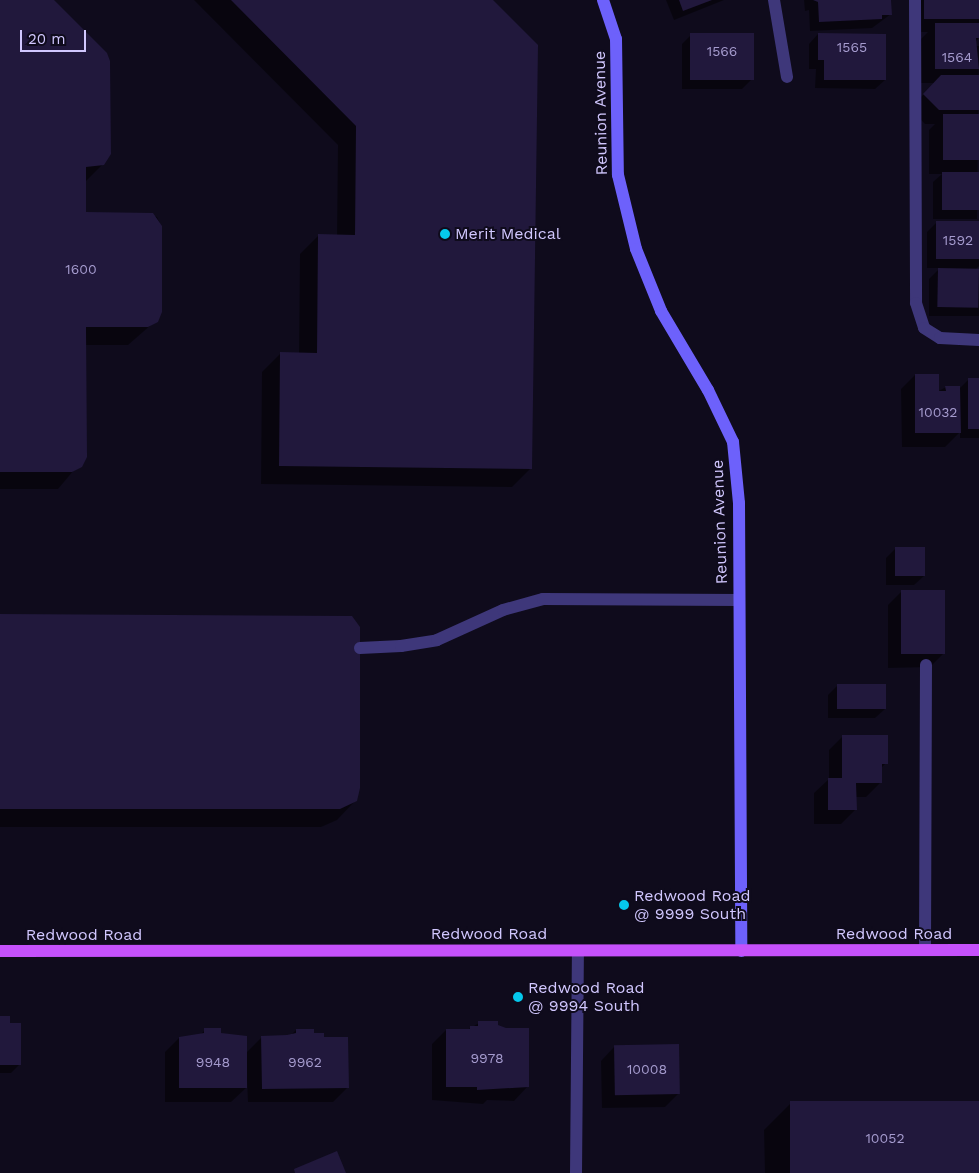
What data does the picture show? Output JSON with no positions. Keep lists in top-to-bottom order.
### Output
{
  "streets": {
    "main road": ["Redwood Road"],
    "street": ["Reunion Avenue"]
  },
  "crossings": [
    ["Reunion Avenue", "Redwood Road"]
  ],
  "places": ["Merit Medical", "Redwood Road @ 9999 South", "Redwood Road @ 9994 South"],
  "house_numbers": [
    "1565",
    "1566",
    "1564",
    "1592",
    "1600",
    "10032",
    "9978",
    "9948",
    "9962",
    "10008",
    "10052"
  ],
  "scale_bar": "20 m"
}
